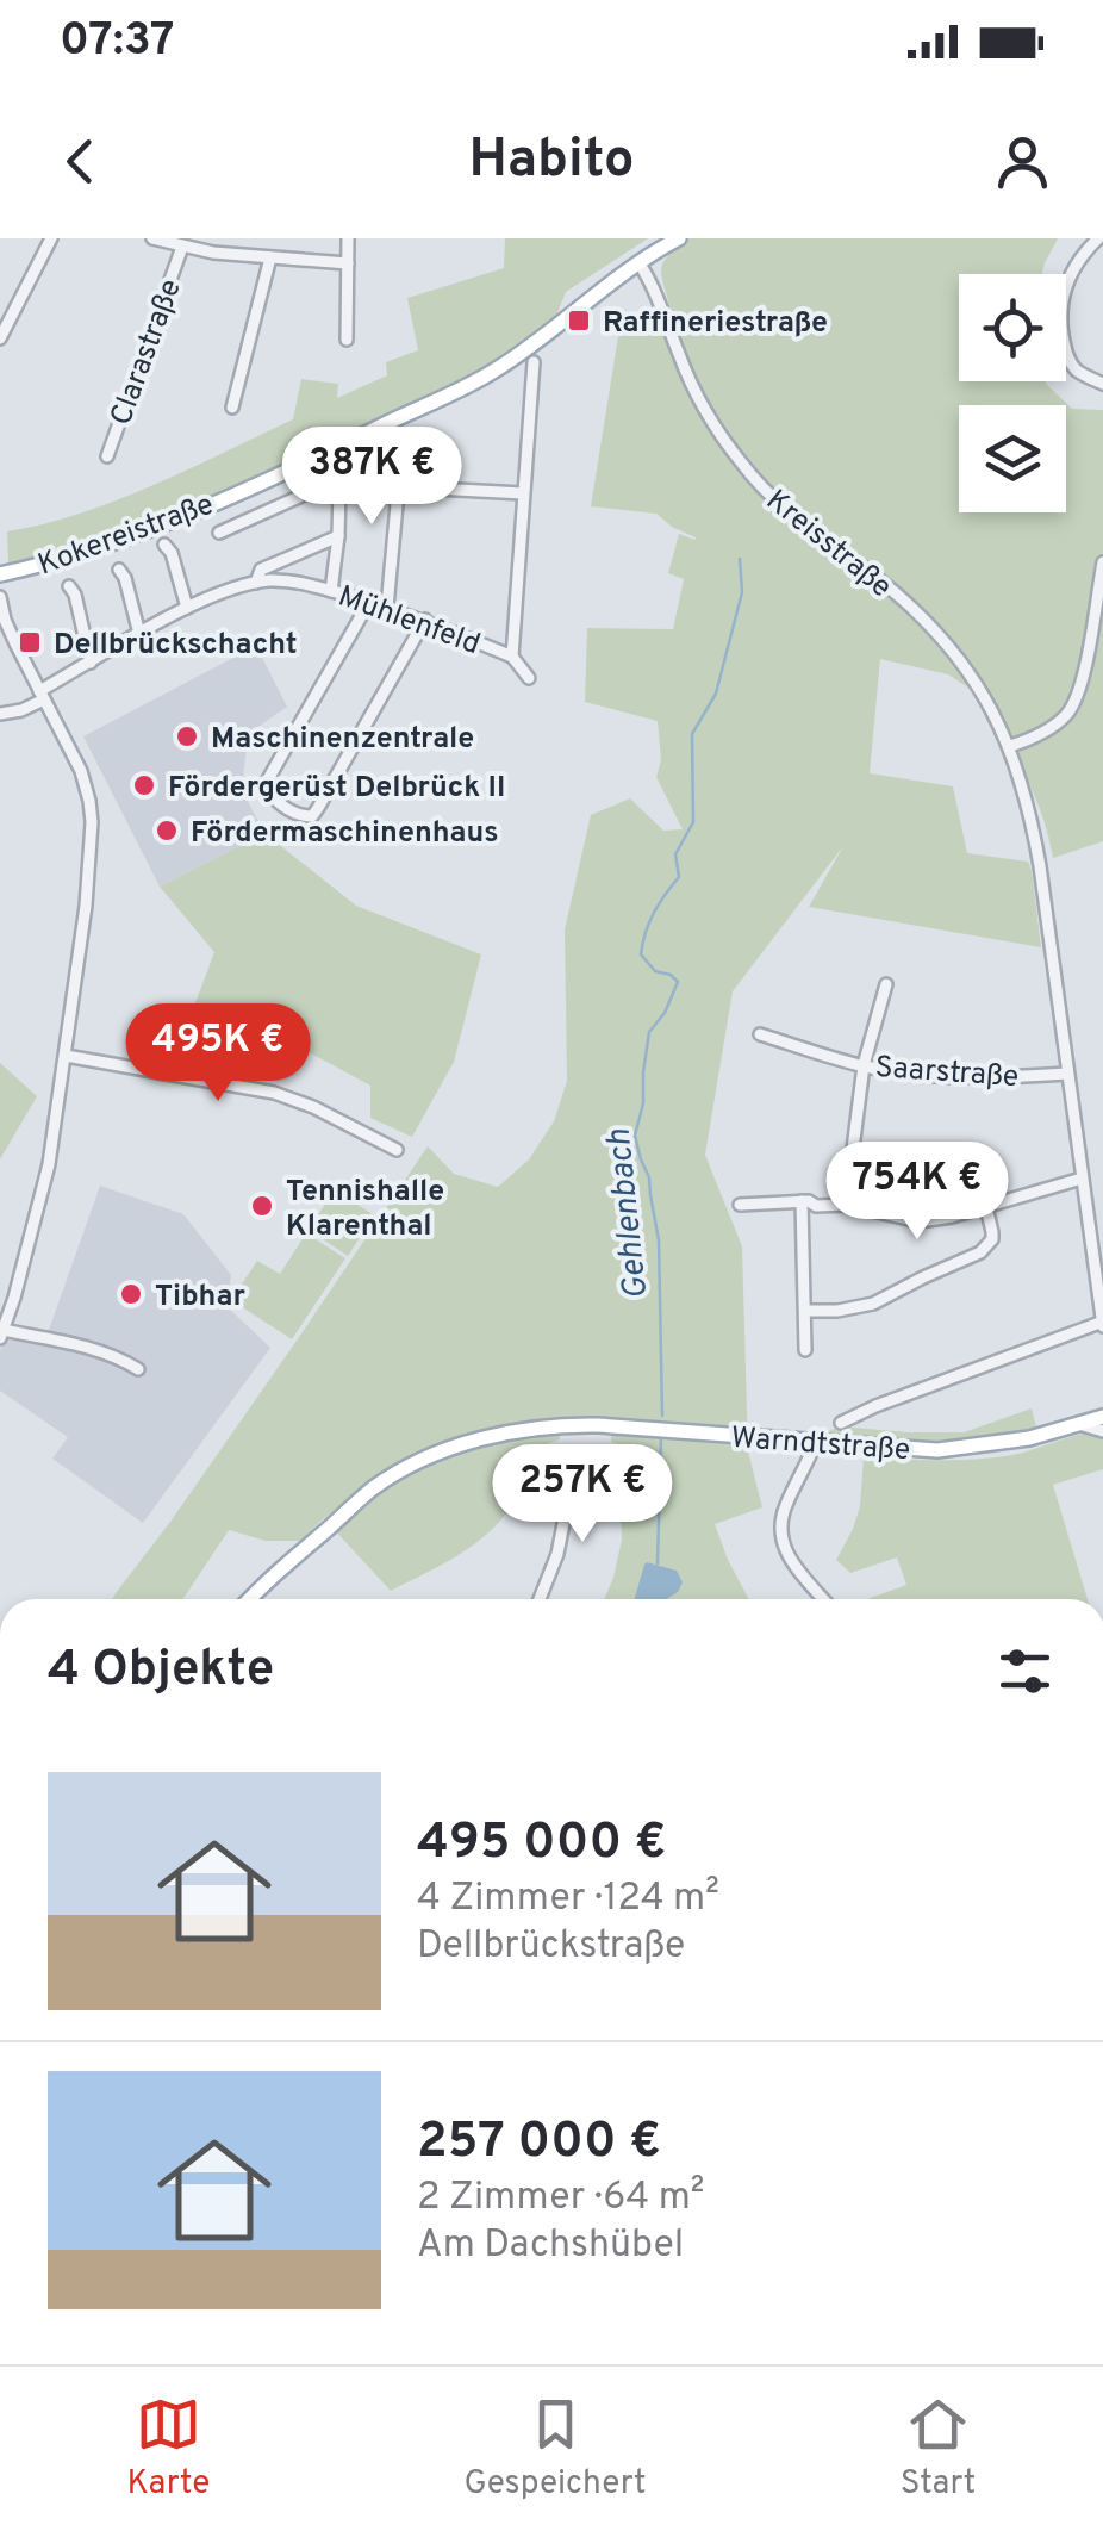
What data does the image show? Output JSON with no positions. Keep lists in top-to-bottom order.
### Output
{
  "streets": {
    "main road": ["Kokereistraße", "Warndtstraße"],
    "street": [
      "Clarastraße",
      "Kreisstraße",
      "Mühlenfeld",
      "Saarstraße"
    ]
  },
  "crossings": [
    ["Kokereistraße", "Kreisstraße"],
    ["Kreisstraße", "Saarstraße"]
  ],
  "water": ["Gehlenbach"],
  "places": {
    "transit": ["Raffineriestraße", "Dellbrückschacht"],
    "other": [
      "Maschinenzentrale",
      "Fördergerüst Delbrück II",
      "Fördermaschinenhaus",
      "Tennishalle Klarenthal",
      "Tibhar"
    ]
  },
  "page": {
    "status": "07:37",
    "header": "Habito",
    "price": [
      "387K €",
      "495K €",
      "754K €",
      "257K €"
    ],
    "heading": "4 Objekte",
    "list": [
      {
        "name": "495 000 €",
        "note": "4 Zimmer · 124 m² · Dellbrückstraße"
      },
      {
        "name": "257 000 €",
        "note": "2 Zimmer · 64 m² · Am Dachshübel"
      }
    ],
    "tabs": ["Karte", "Gespeichert", "Start"]
  }
}
